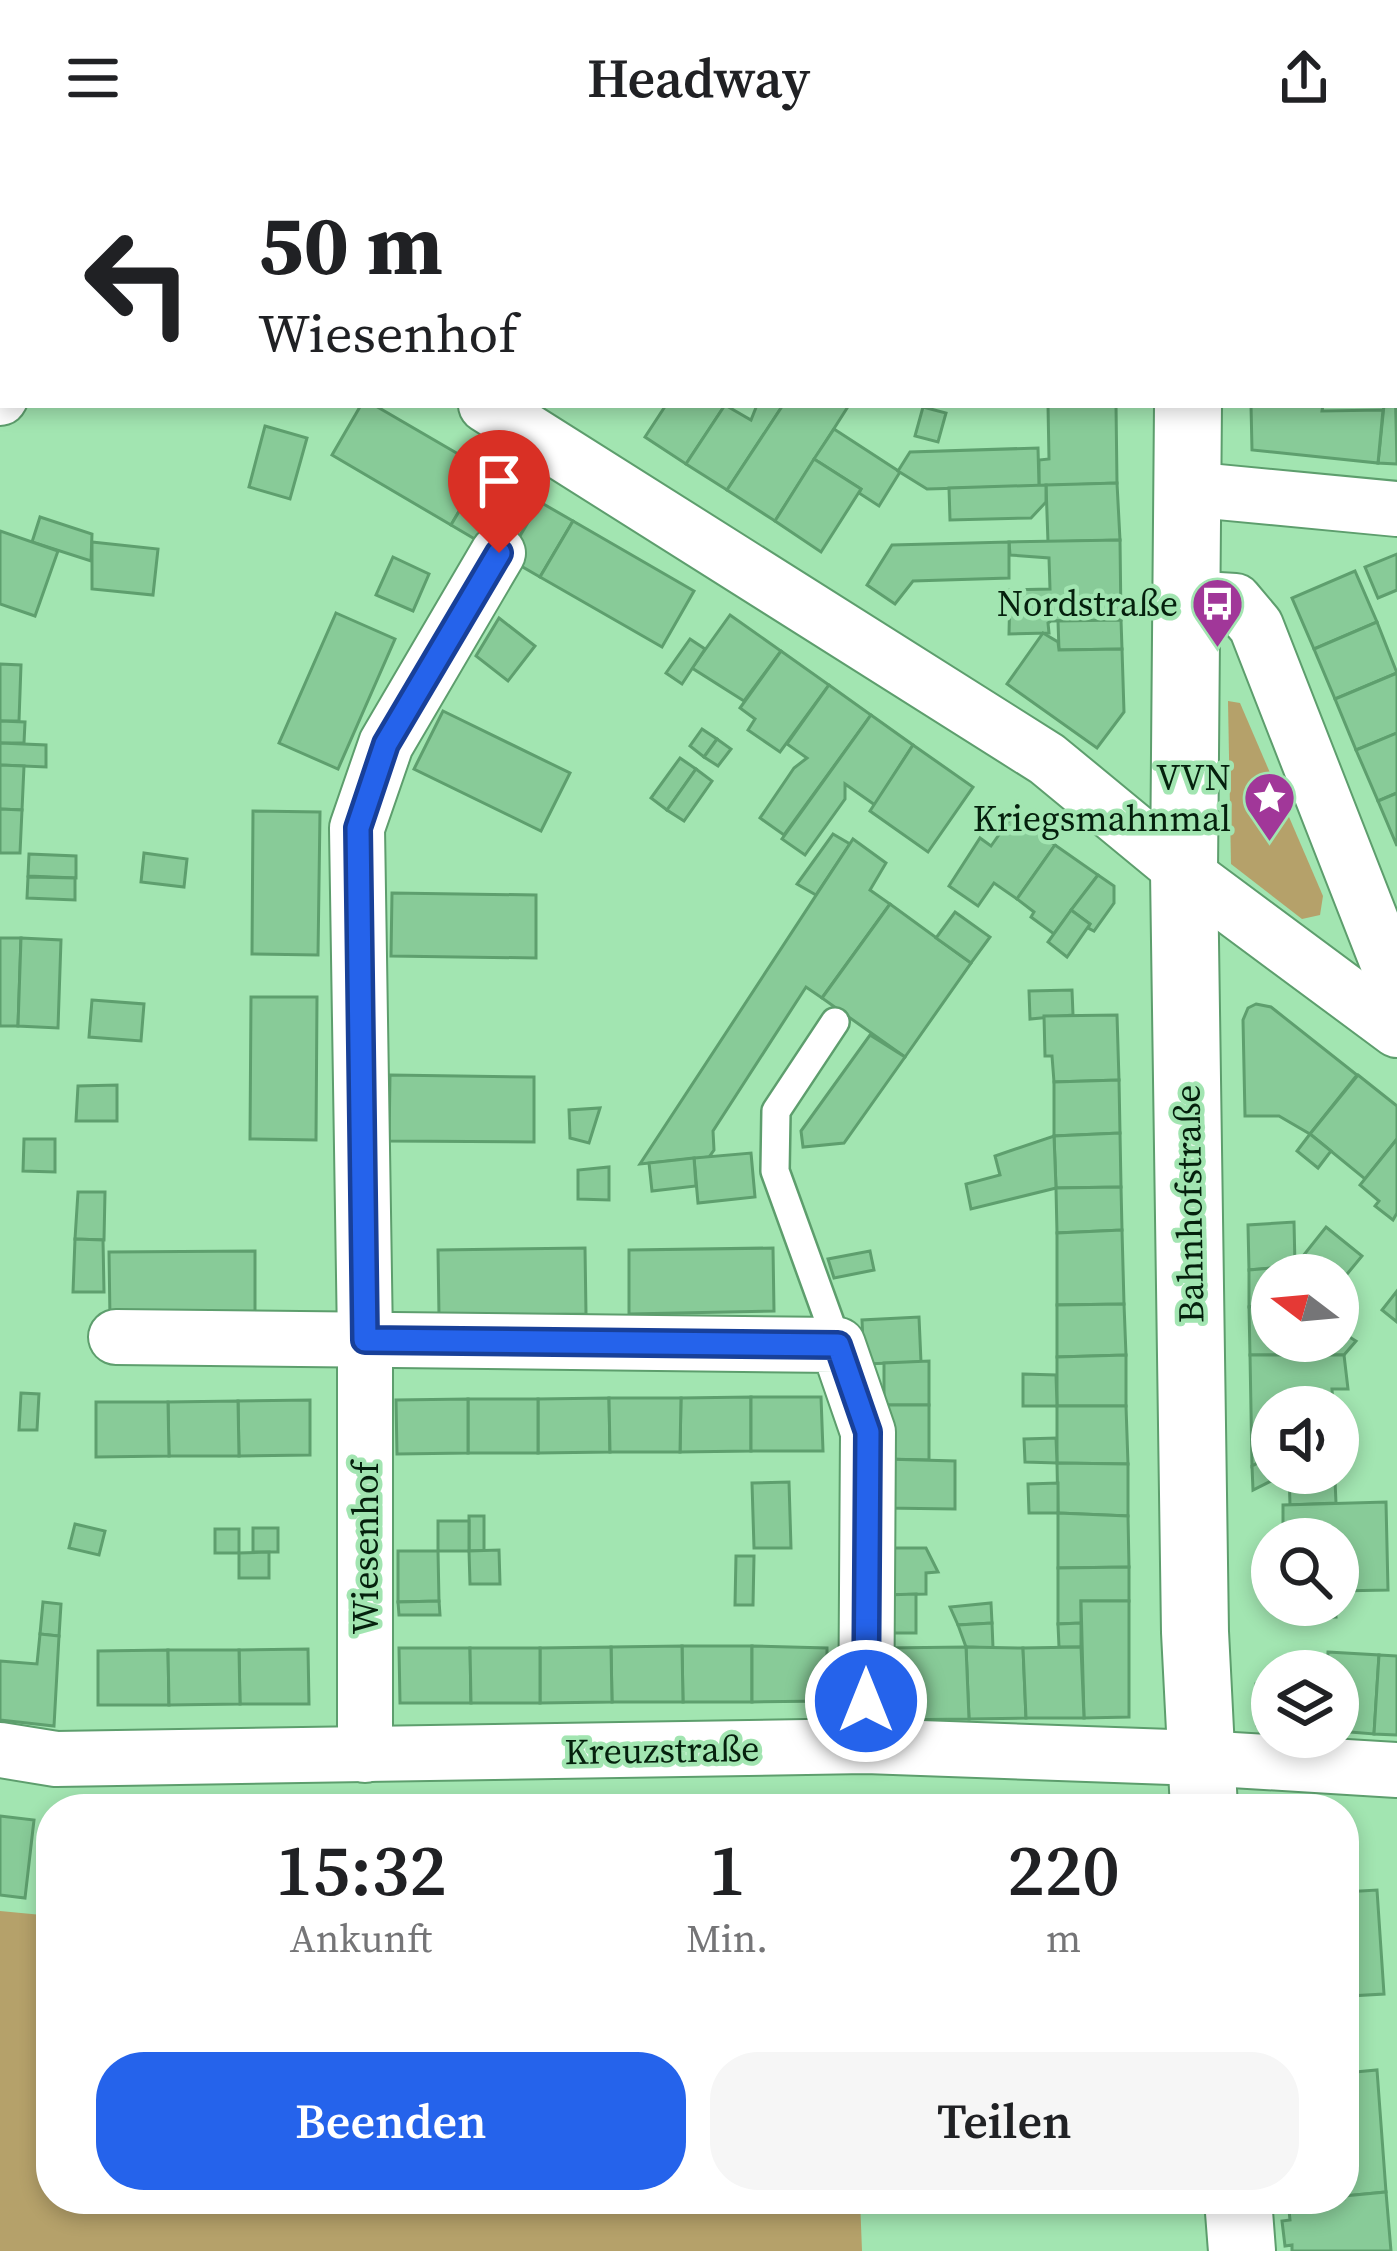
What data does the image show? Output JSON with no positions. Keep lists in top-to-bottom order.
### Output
{
  "streets": {
    "street": ["Bahnhofstraße", "Wiesenhof", "Kreuzstraße"]
  },
  "crossings": [
    ["Bahnhofstraße", "Kreuzstraße"],
    ["Wiesenhof", "Kreuzstraße"]
  ],
  "places": {
    "bus stop": ["Nordstraße"],
    "place": ["VVN Kriegsmahnmal"]
  },
  "north": "left",
  "page": {
    "header": "Headway",
    "turn": ["50 m", "Wiesenhof"],
    "eta": [
      "15:32",
      "Ankunft",
      "1",
      "Min.",
      "220",
      "m"
    ],
    "buttons": ["Beenden", "Teilen"]
  }
}
